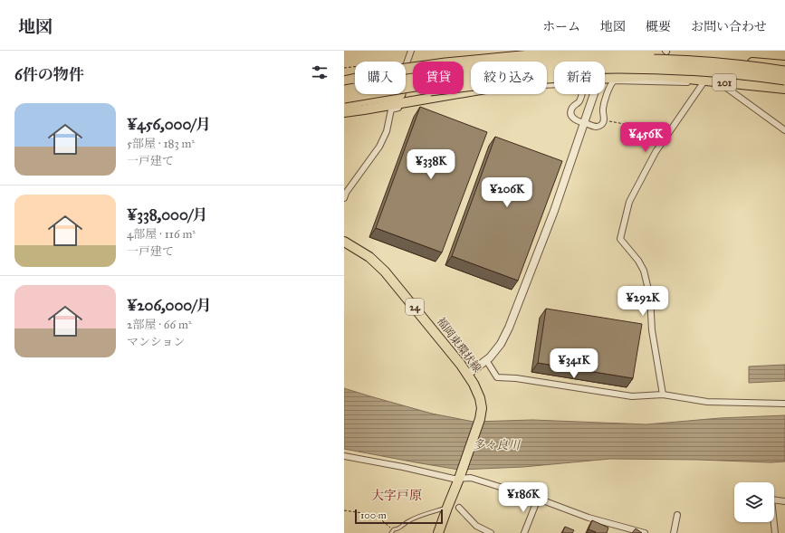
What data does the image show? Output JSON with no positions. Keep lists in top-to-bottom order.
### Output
{
  "streets": {
    "main road": ["201", "24", "福岡東環状線"]
  },
  "districts": ["大字戸原"],
  "water": ["多々良川"],
  "scale_bar": "100 m",
  "page": {
    "header": "地図",
    "nav": [
      "ホーム",
      "地図",
      "概要",
      "お問い合わせ"
    ],
    "heading": "6件の物件",
    "chip": [
      "購入",
      "賃貸",
      "絞り込み",
      "新着"
    ],
    "list": [
      {
        "name": "¥456,000/月",
        "note": "5部屋 · 183 m² · 一戸建て"
      },
      {
        "name": "¥338,000/月",
        "note": "4部屋 · 116 m² · 一戸建て"
      },
      {
        "name": "¥206,000/月",
        "note": "2部屋 · 66 m² · マンション"
      }
    ],
    "price": [
      "¥456K",
      "¥338K",
      "¥206K",
      "¥292K",
      "¥341K",
      "¥186K"
    ],
    "scale": "100 m"
  }
}
